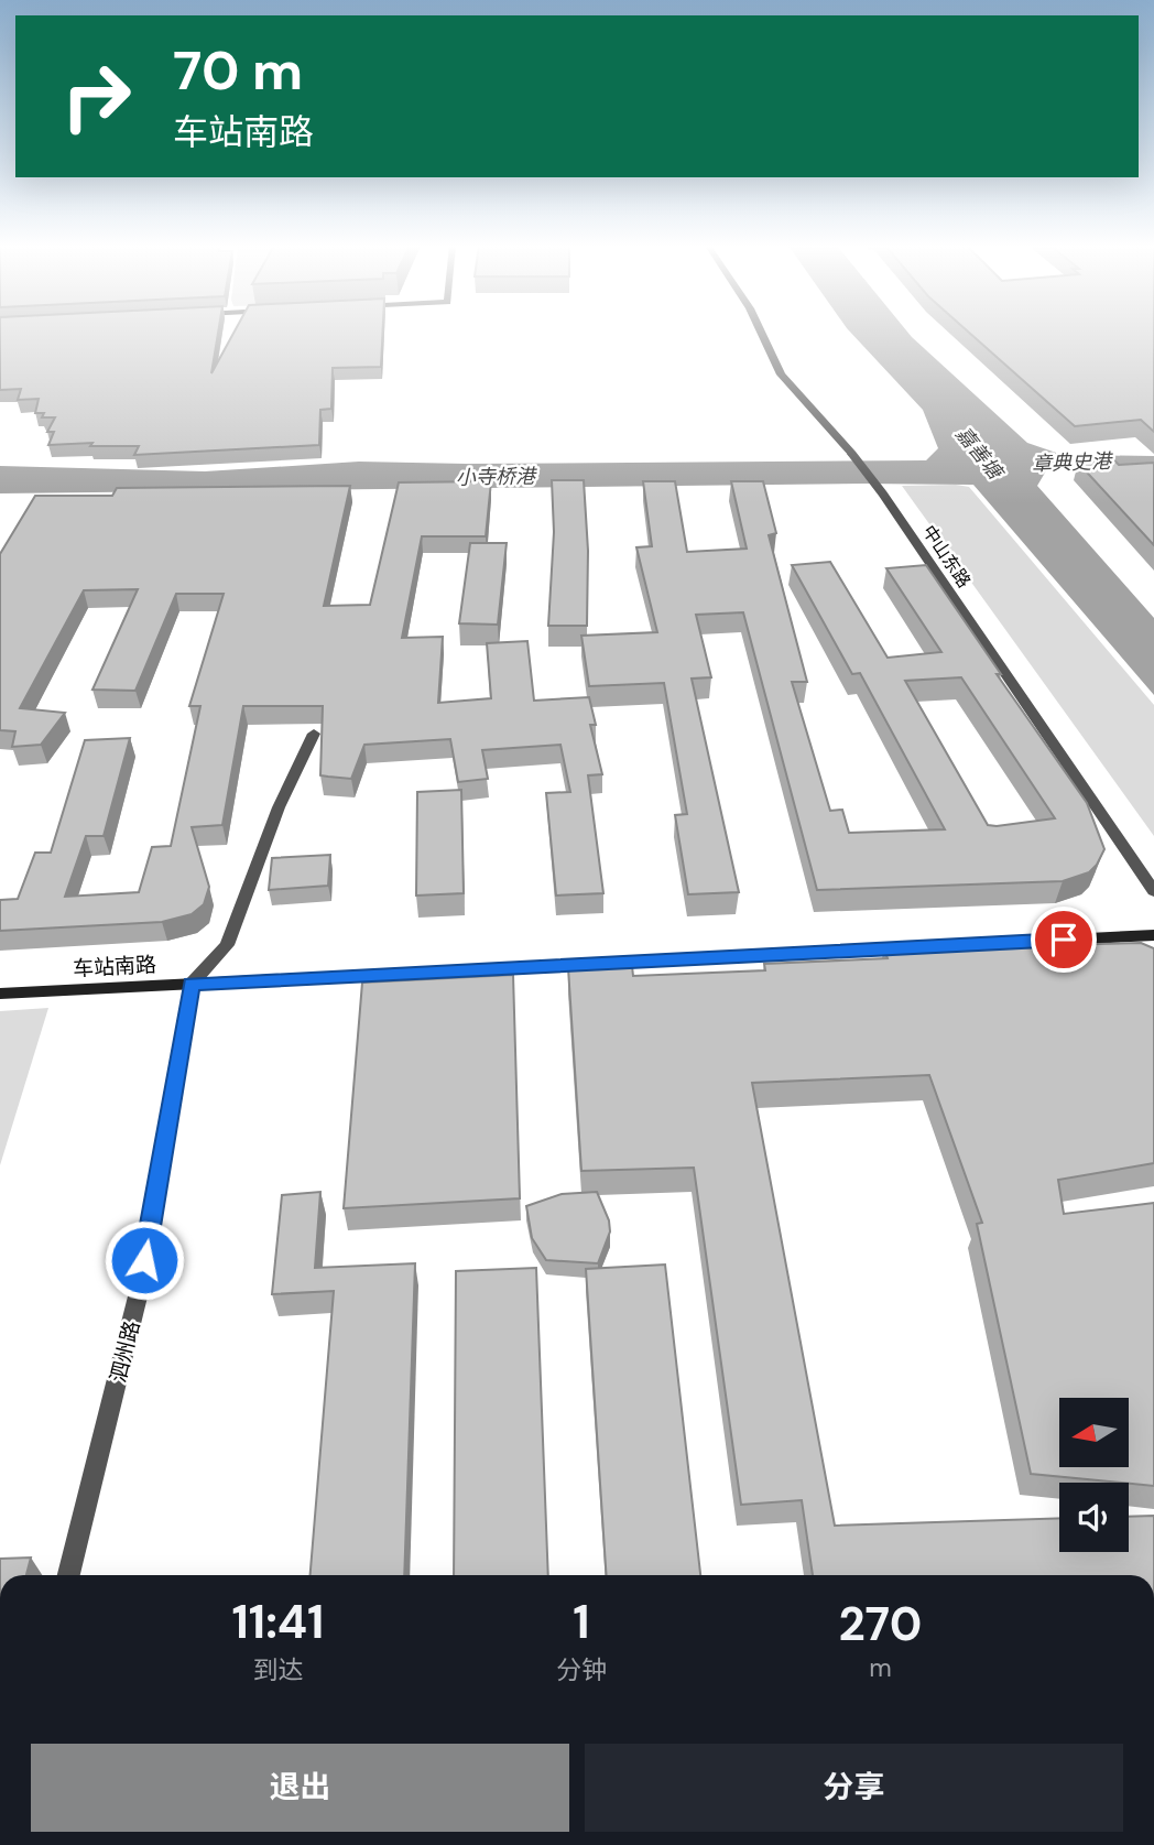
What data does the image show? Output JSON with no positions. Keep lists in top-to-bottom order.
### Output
{
  "streets": {
    "street": ["中山东路", "车站南路", "泗州路"]
  },
  "crossings": [
    ["车站南路", "泗州路"]
  ],
  "water": ["嘉善塘", "章典史港", "小寺桥港"],
  "north": "left",
  "page": {
    "turn": ["70 m", "车站南路"],
    "eta": [
      "11:41",
      "到达",
      "1",
      "分钟",
      "270",
      "m"
    ],
    "buttons": ["退出", "分享"]
  }
}
